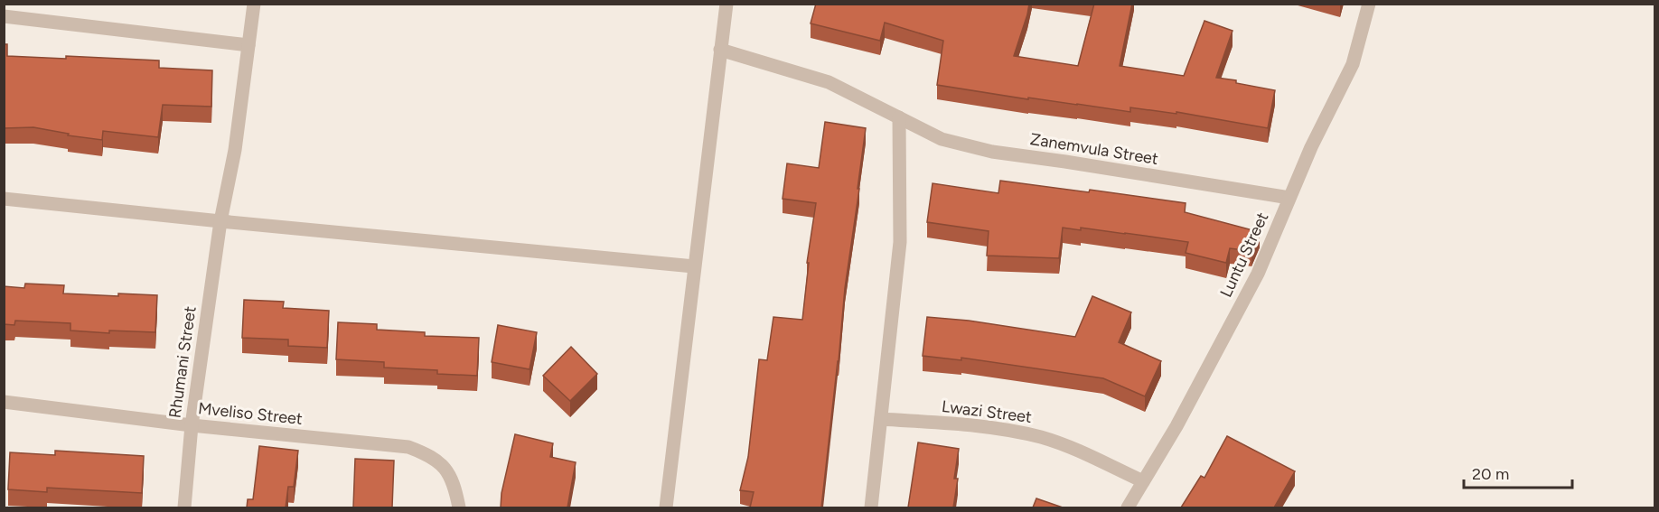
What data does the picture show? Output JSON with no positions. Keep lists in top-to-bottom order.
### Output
{
  "streets": {
    "street": [
      "Zanemvula Street",
      "Luntu Street",
      "Rhumani Street",
      "Lwazi Street",
      "Mveliso Street"
    ]
  },
  "crossings": [
    ["Zanemvula Street", "Luntu Street"],
    ["Luntu Street", "Lwazi Street"],
    ["Rhumani Street", "Mveliso Street"]
  ],
  "scale_bar": "20 m"
}
